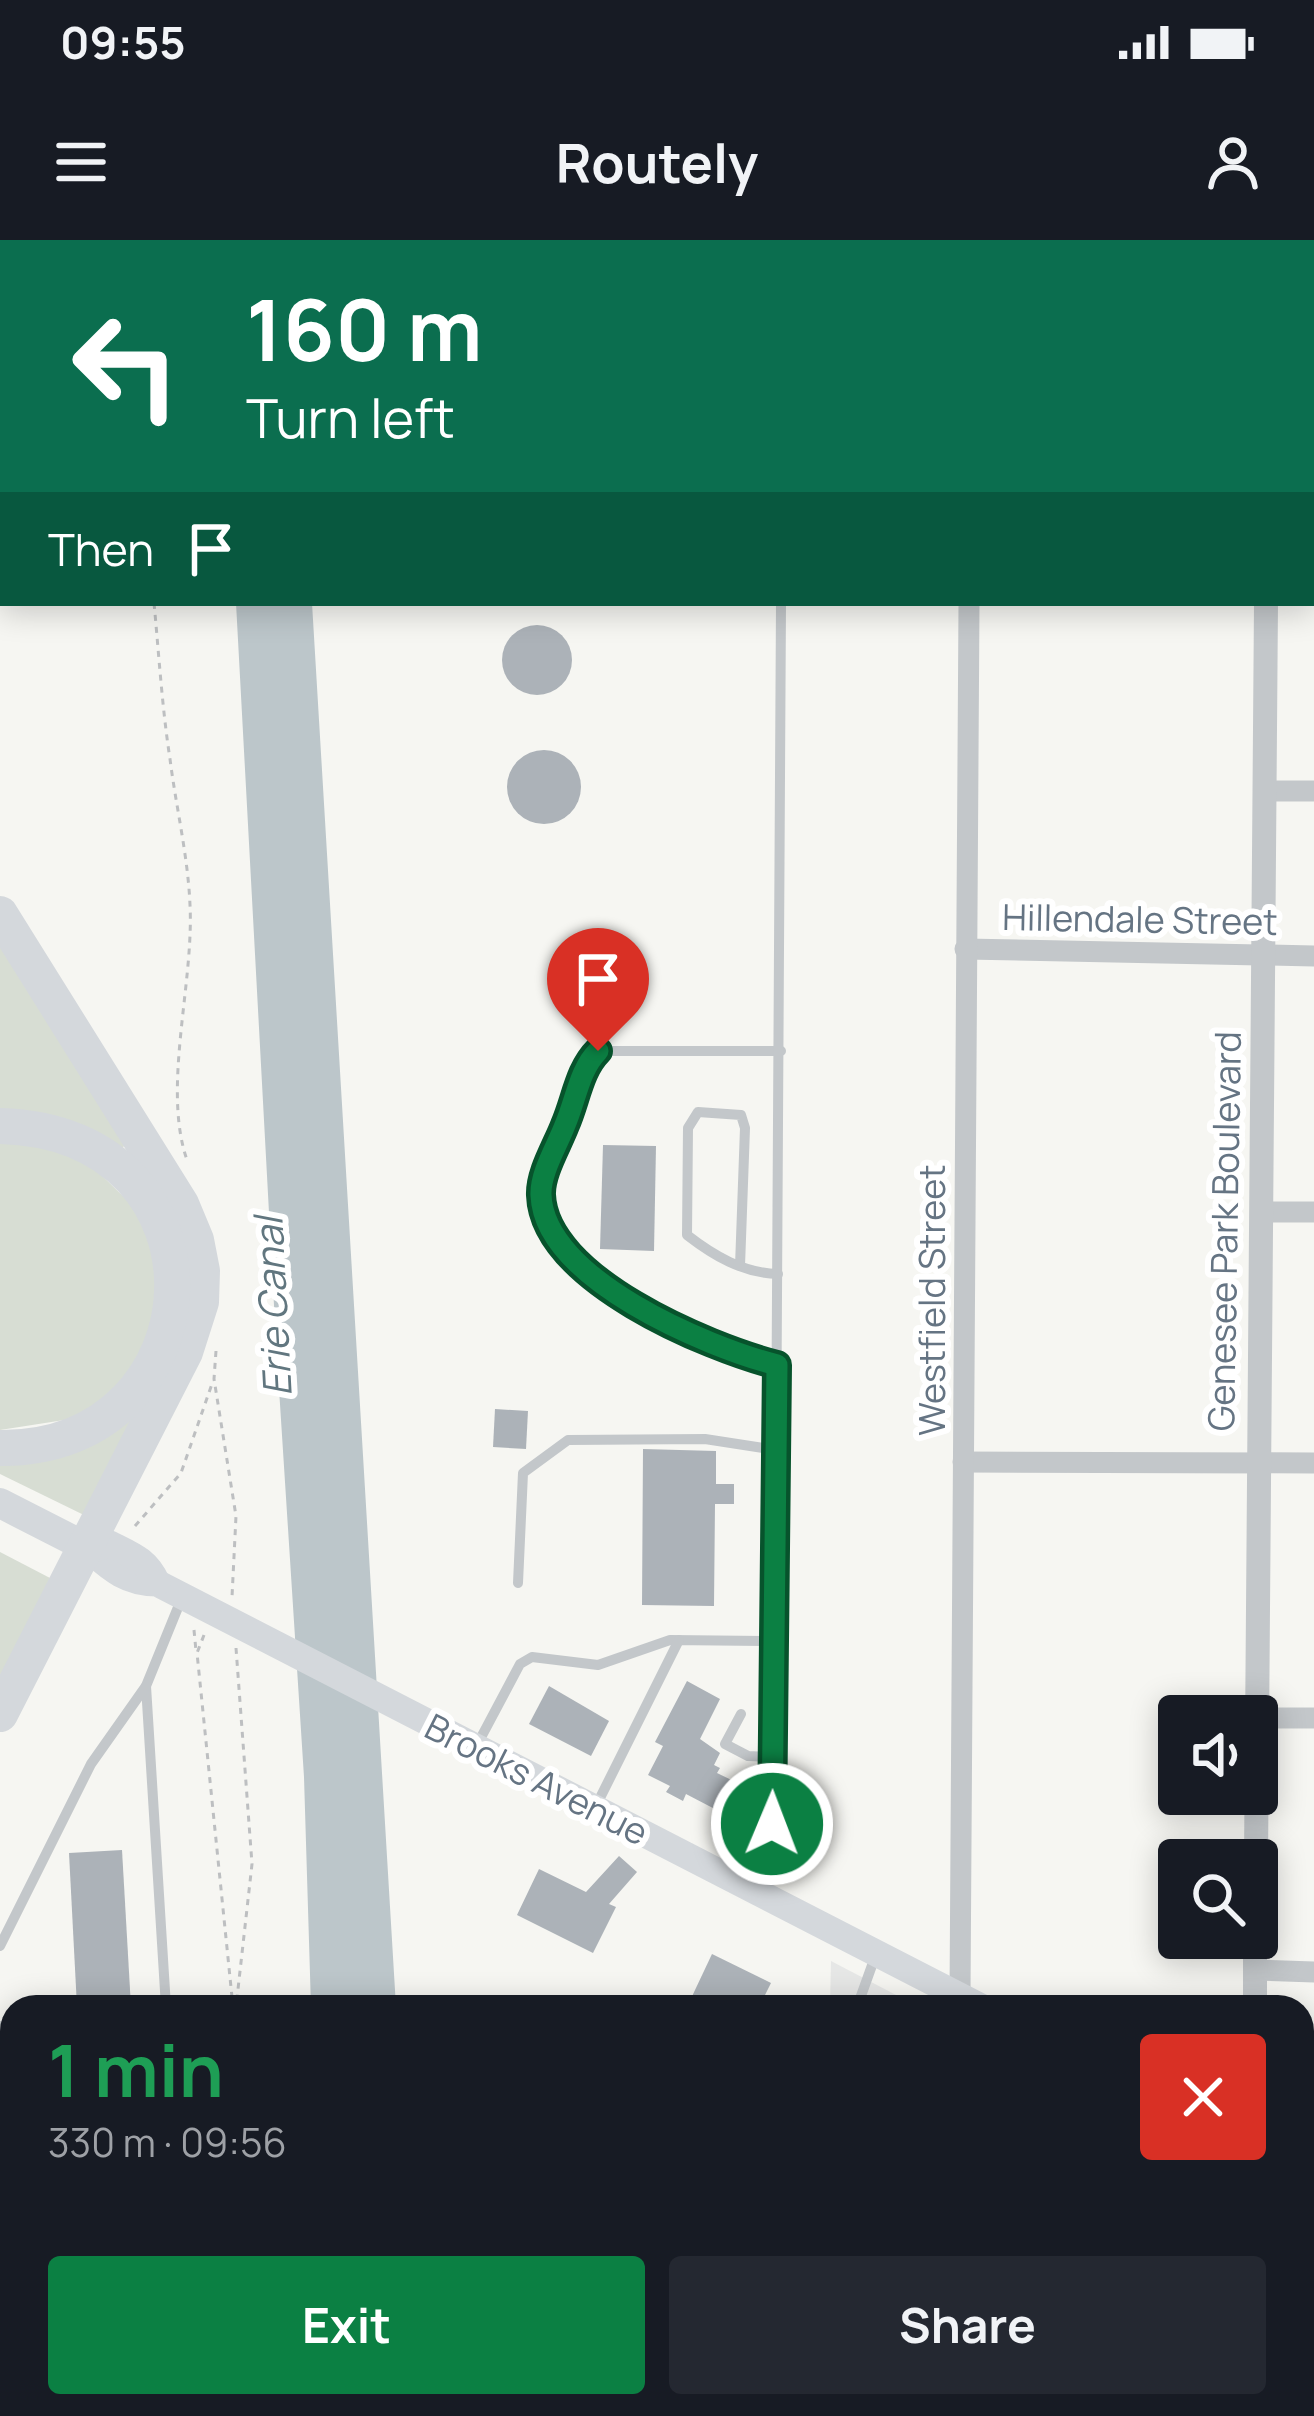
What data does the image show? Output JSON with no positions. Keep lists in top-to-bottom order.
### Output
{
  "streets": {
    "main road": ["Brooks Avenue"],
    "street": ["Hillendale Street", "Genesee Park Boulevard", "Westfield Street"]
  },
  "crossings": [
    ["Hillendale Street", "Genesee Park Boulevard"],
    ["Hillendale Street", "Westfield Street"]
  ],
  "water": ["Erie Canal"],
  "page": {
    "status": "09:55",
    "header": "Routely",
    "turn": ["160 m", "Turn left"],
    "then": "Then",
    "heading": ["1 min", "330 m · 09:56"],
    "buttons": ["Exit", "Share"]
  }
}
